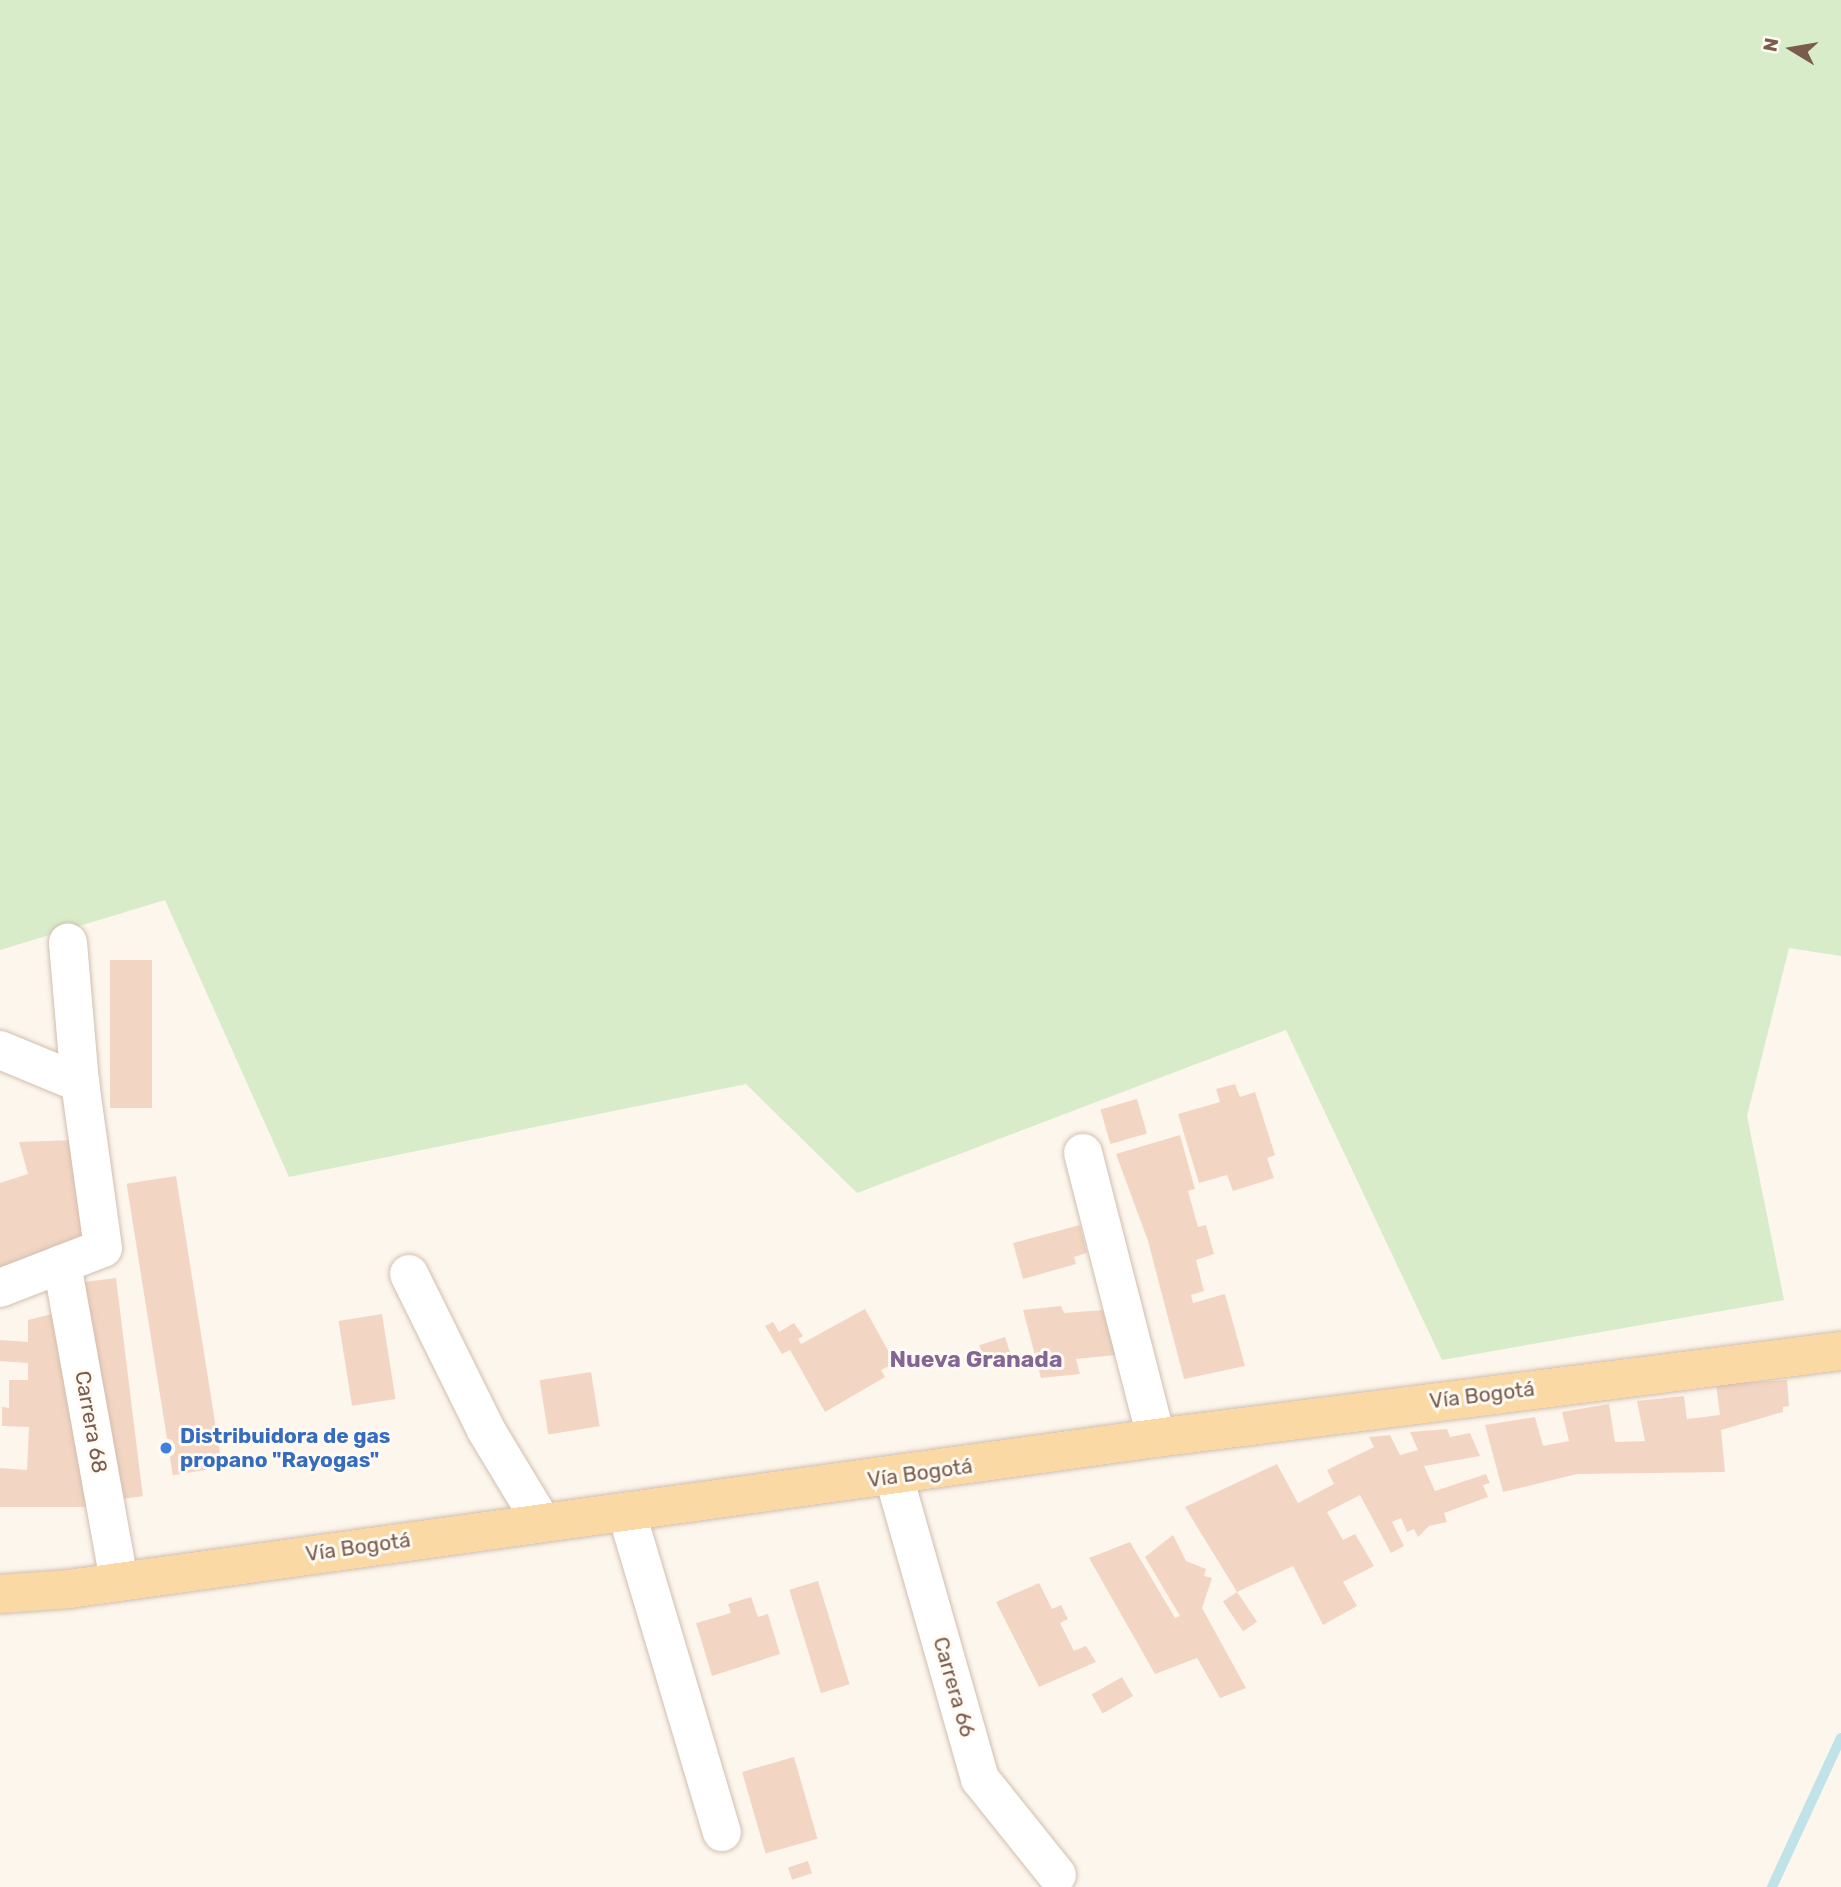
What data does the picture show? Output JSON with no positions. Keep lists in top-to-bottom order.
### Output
{
  "streets": {
    "main road": ["Vía Bogotá"],
    "street": ["Carrera 68", "Carrera 66"]
  },
  "crossings": [
    ["Vía Bogotá", "Carrera 68"],
    ["Vía Bogotá", "Carrera 66"]
  ],
  "districts": ["Nueva Granada"],
  "places": ["Distribuidora de gas propano \"Rayogas\""],
  "north": "left"
}
